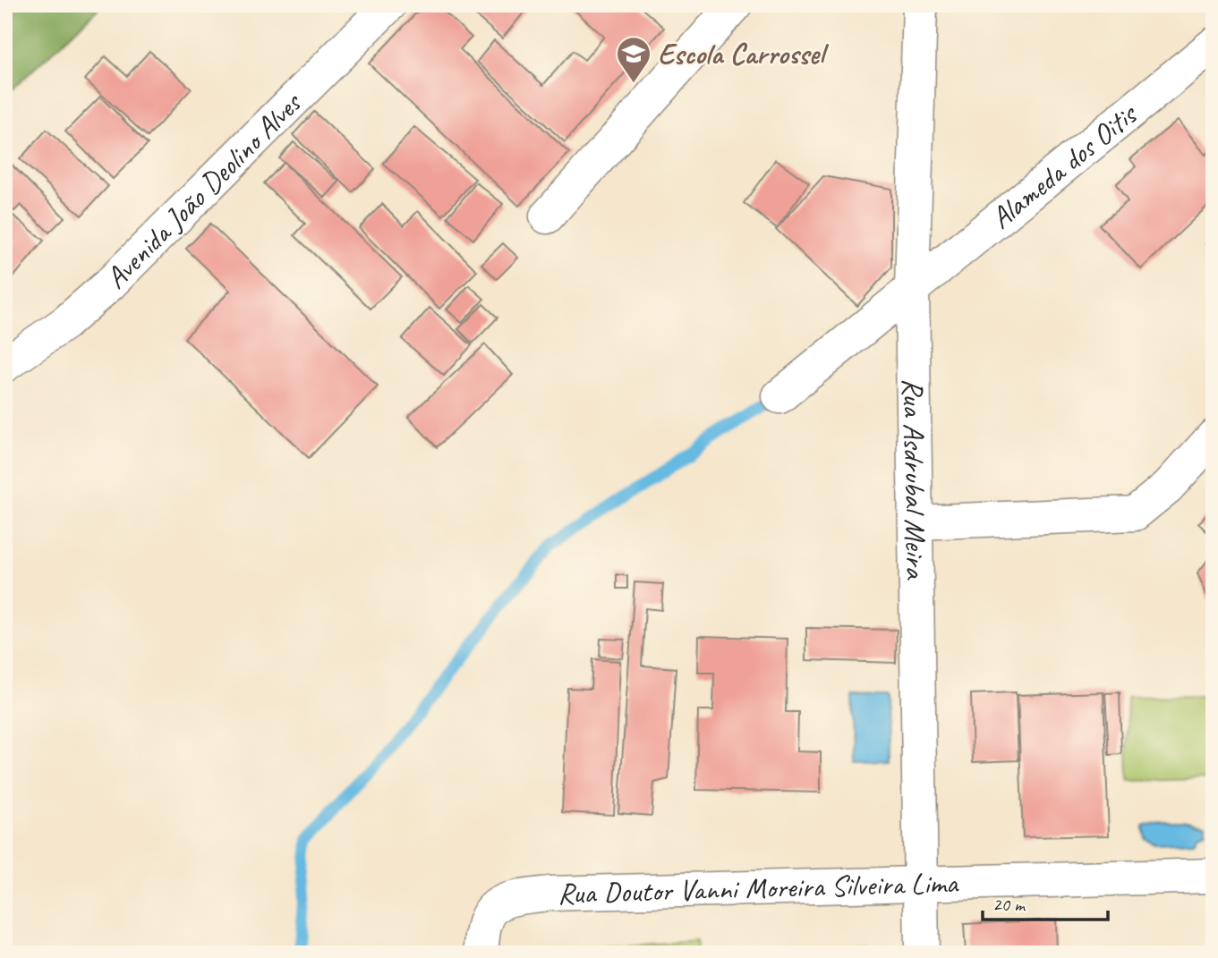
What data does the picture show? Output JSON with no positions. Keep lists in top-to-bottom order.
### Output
{
  "streets": {
    "street": [
      "Alameda dos Oitis",
      "Avenida João Deolino Alves",
      "Rua Asdrubal Meira",
      "Rua Doutor Vanni Moreira Silveira Lima"
    ]
  },
  "crossings": [
    ["Alameda dos Oitis", "Rua Asdrubal Meira"],
    ["Rua Asdrubal Meira", "Rua Doutor Vanni Moreira Silveira Lima"]
  ],
  "places": {
    "school or university": ["Escola Carrossel"]
  },
  "scale_bar": "20 m"
}
